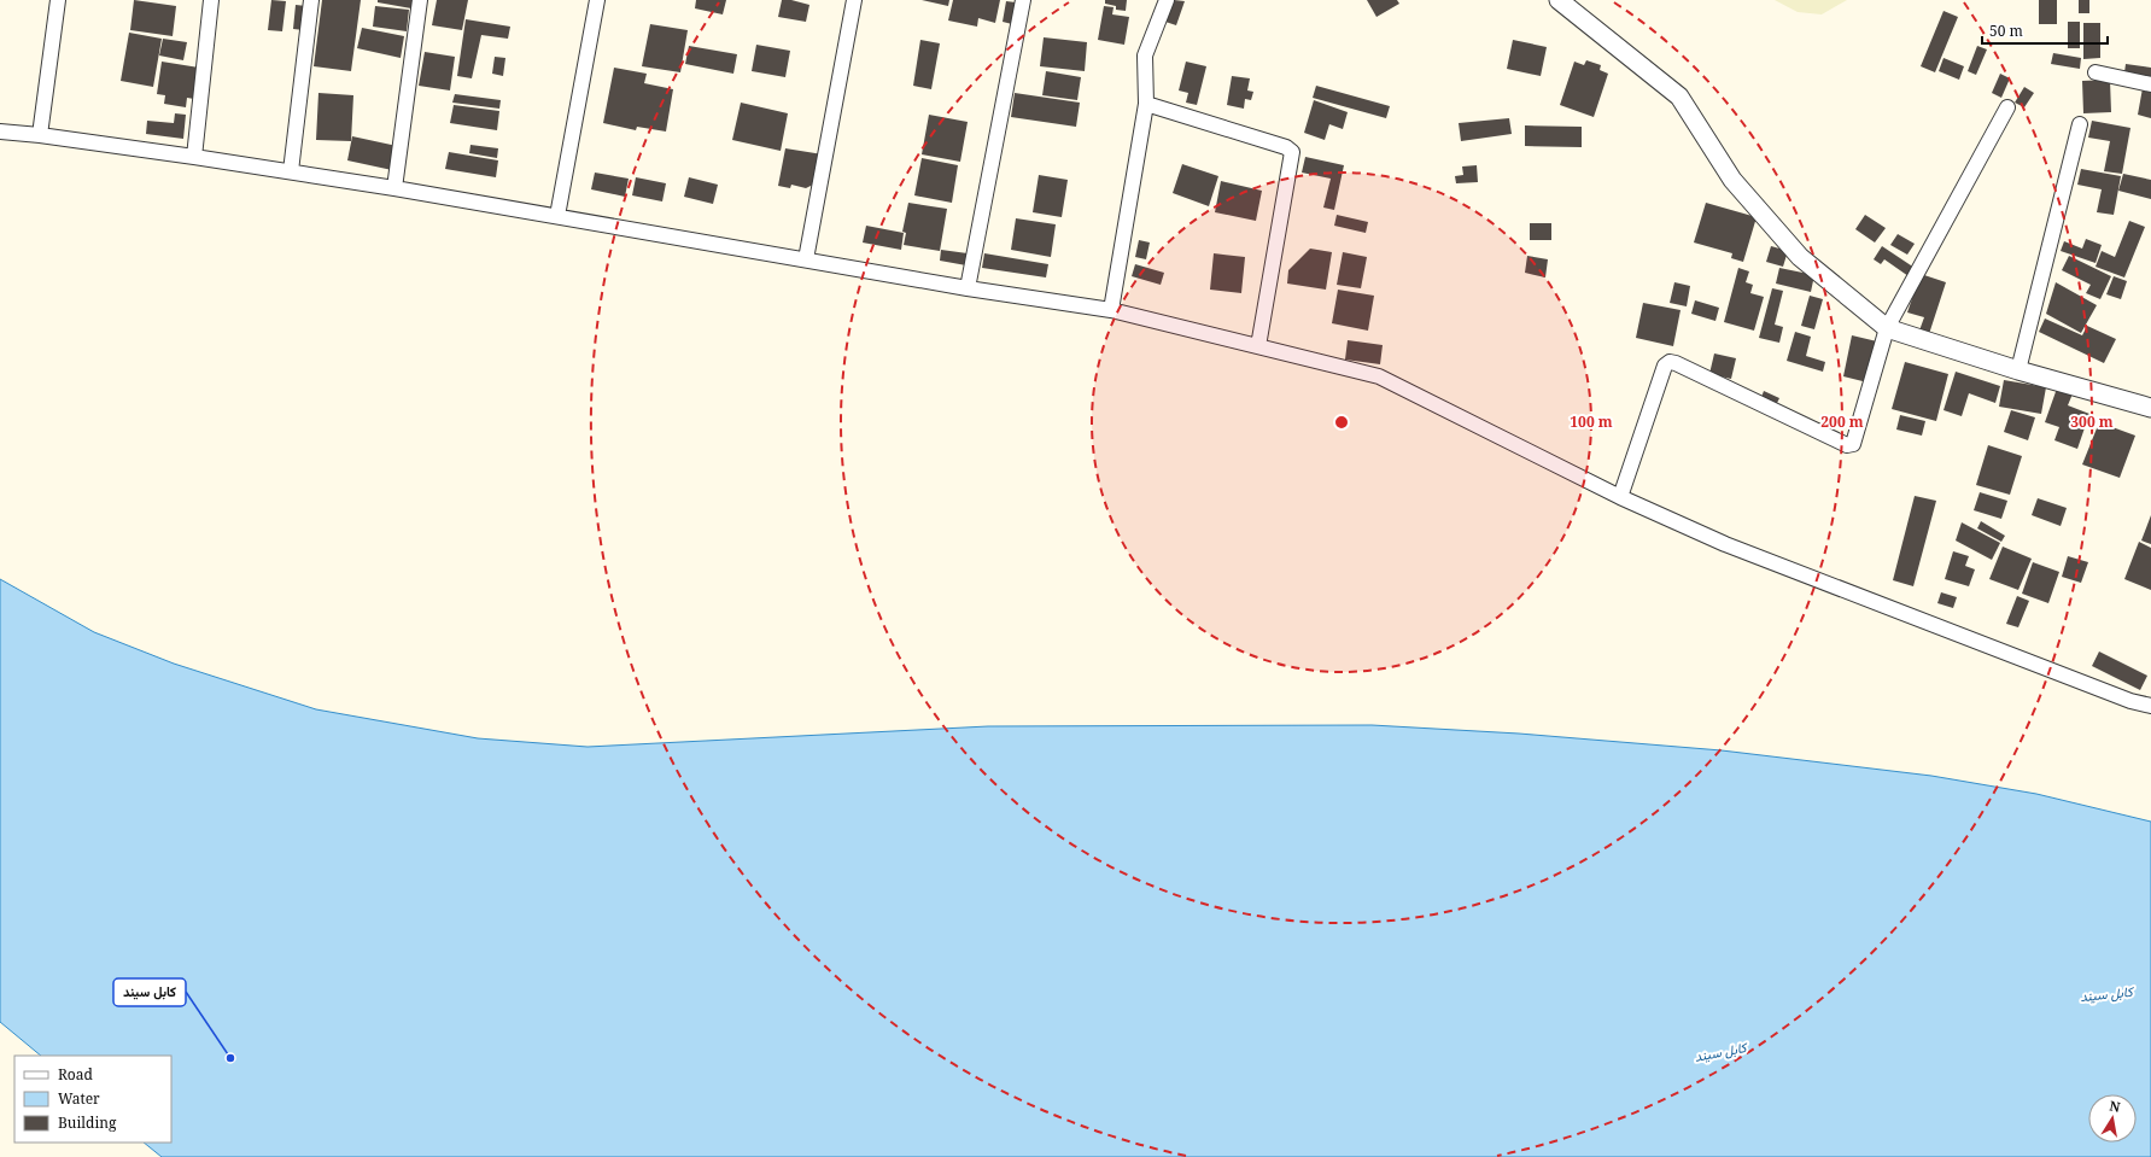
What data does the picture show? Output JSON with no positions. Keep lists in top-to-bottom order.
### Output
{
  "water": ["کابل سيند"],
  "places": ["کابل سيند"],
  "legend": ["Road", "Water", "Building"],
  "scale_bar": "50 m",
  "north": "top",
  "rings": ["100 m", "200 m", "300 m"]
}
